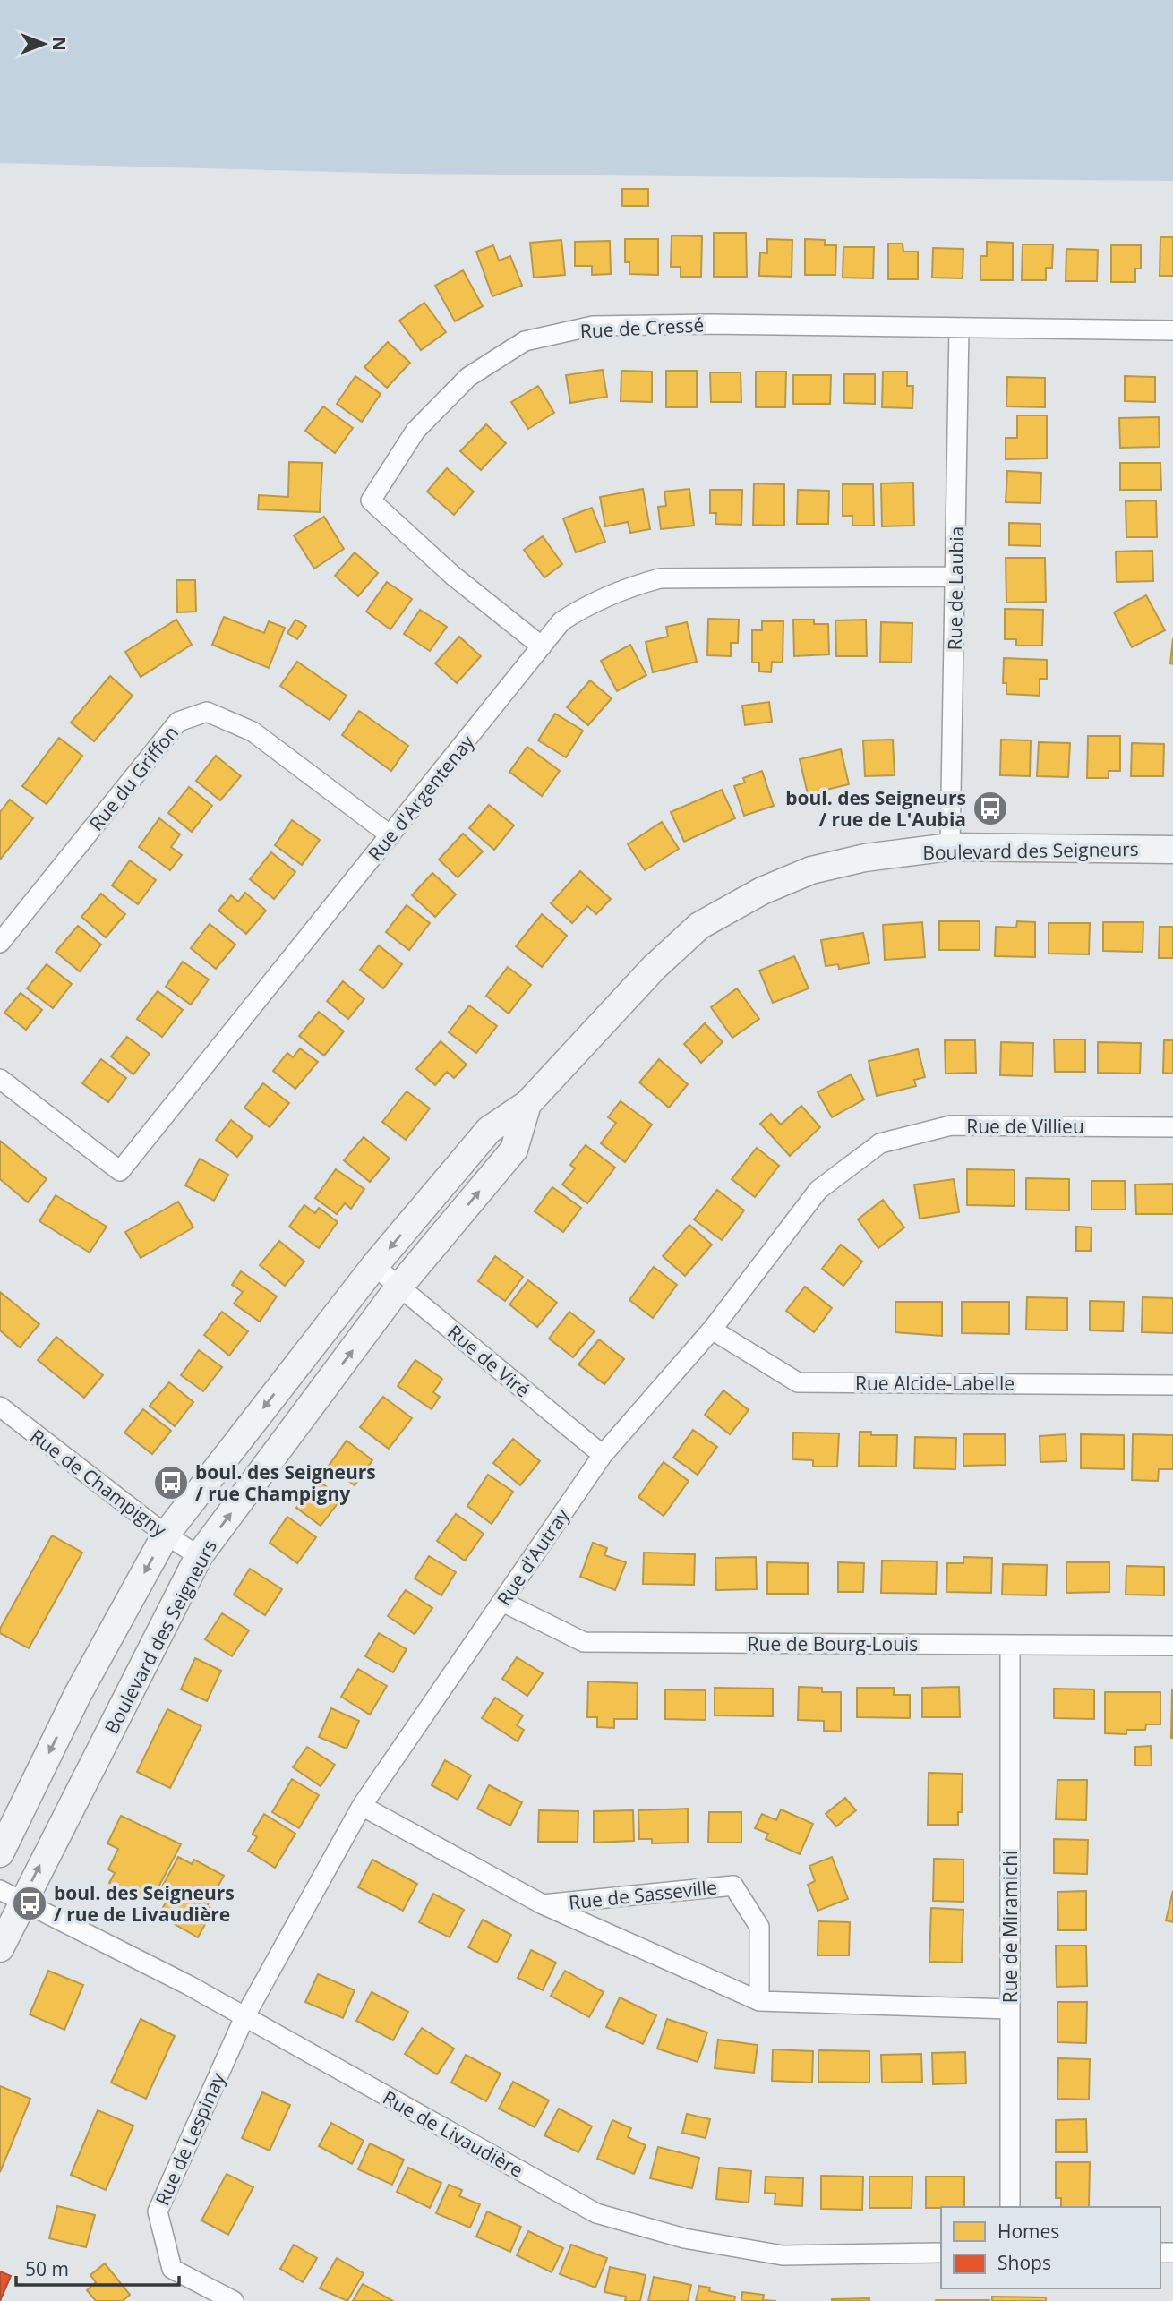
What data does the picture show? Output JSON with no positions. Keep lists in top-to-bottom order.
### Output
{
  "streets": {
    "street": [
      "Rue de Cressé",
      "Rue de Laubia",
      "Rue du Griffon",
      "Rue d'Argentenay",
      "Boulevard des Seigneurs",
      "Rue de Villieu",
      "Rue de Viré",
      "Rue Alcide-Labelle",
      "Rue de Champigny",
      "Rue d'Autray",
      "Rue de Bourg-Louis",
      "Rue de Sasseville",
      "Rue de Miramichi",
      "Rue de Livaudière",
      "Rue de Lespinay"
    ]
  },
  "crossings": [
    ["Rue de Cressé", "Rue de Laubia"],
    ["Rue de Cressé", "Rue d'Argentenay"],
    ["Rue de Laubia", "Rue d'Argentenay"],
    ["Rue de Laubia", "Boulevard des Seigneurs"],
    ["Rue du Griffon", "Rue d'Argentenay"],
    ["Boulevard des Seigneurs", "Rue de Viré"],
    ["Boulevard des Seigneurs", "Rue de Champigny"],
    ["Boulevard des Seigneurs", "Rue de Livaudière"],
    ["Rue de Villieu", "Rue d'Autray"],
    ["Rue de Viré", "Rue d'Autray"],
    ["Rue Alcide-Labelle", "Rue d'Autray"],
    ["Rue d'Autray", "Rue de Bourg-Louis"],
    ["Rue d'Autray", "Rue de Sasseville"],
    ["Rue d'Autray", "Rue de Livaudière"],
    ["Rue d'Autray", "Rue de Lespinay"],
    ["Rue de Bourg-Louis", "Rue de Miramichi"],
    ["Rue de Sasseville", "Rue de Miramichi"],
    ["Rue de Livaudière", "Rue de Lespinay"]
  ],
  "places": {
    "bus stop": ["boul. des Seigneurs / rue de L'Aubia", "boul. des Seigneurs / rue Champigny", "boul. des Seigneurs / rue de Livaudière"]
  },
  "legend": ["Homes", "Shops"],
  "scale_bar": "50 m",
  "north": "right"
}
